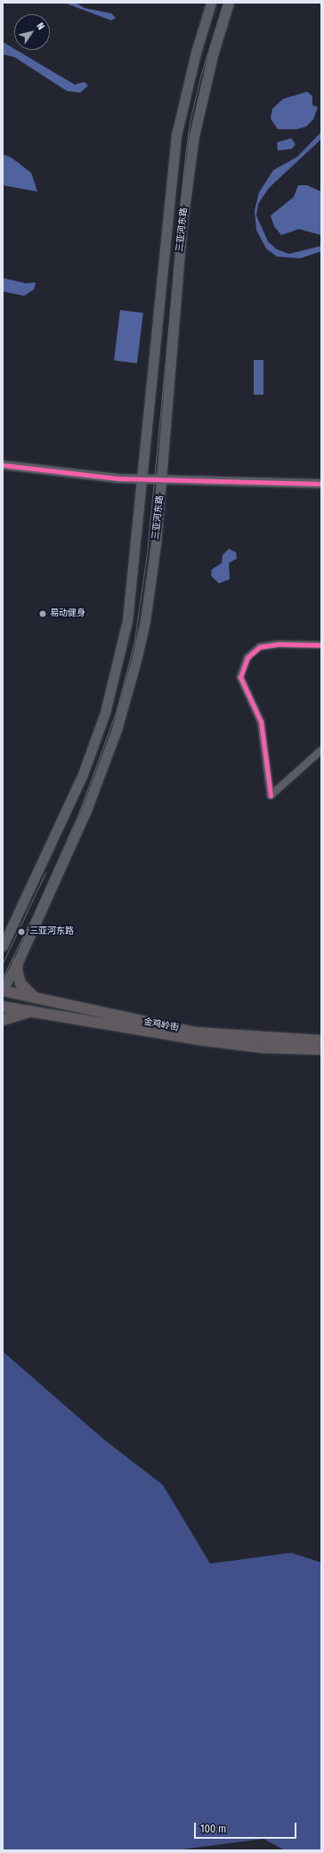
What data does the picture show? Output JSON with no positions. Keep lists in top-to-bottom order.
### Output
{
  "streets": {
    "main road": ["三亚河东路", "金鸡岭街"]
  },
  "crossings": [
    ["三亚河东路", "金鸡岭街"]
  ],
  "places": ["易动健身", "三亚河东路"],
  "scale_bar": "100 m",
  "north": "top right"
}
